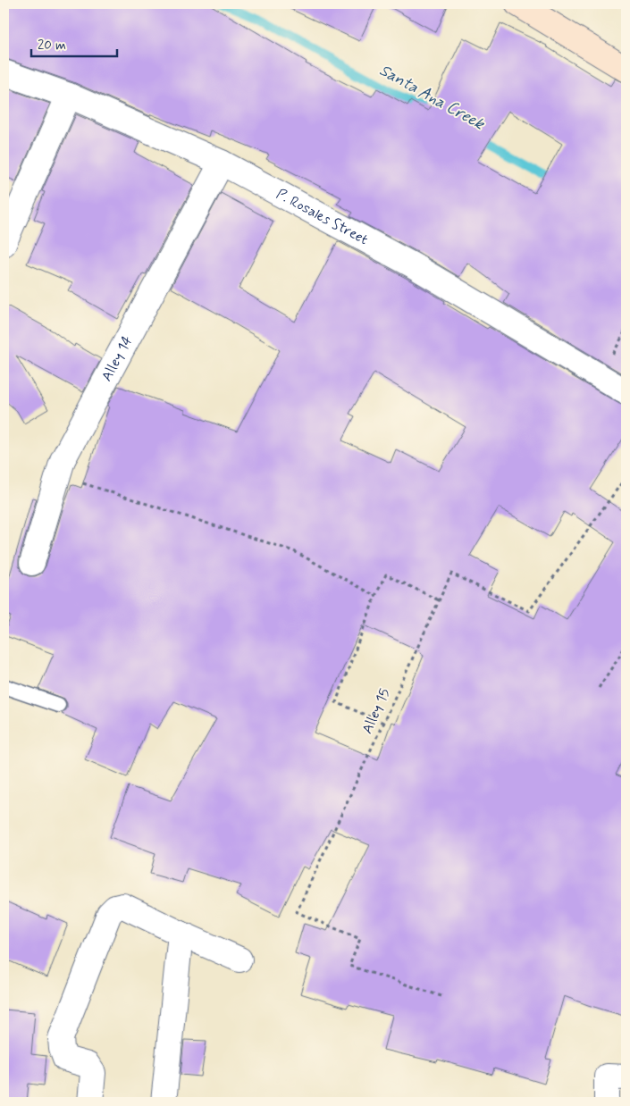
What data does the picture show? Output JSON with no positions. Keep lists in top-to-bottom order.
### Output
{
  "streets": {
    "street": ["P. Rosales Street", "Alley 14"],
    "path": ["Alley 15"]
  },
  "crossings": [
    ["P. Rosales Street", "Alley 14"]
  ],
  "water": ["Santa Ana Creek"],
  "scale_bar": "20 m"
}
